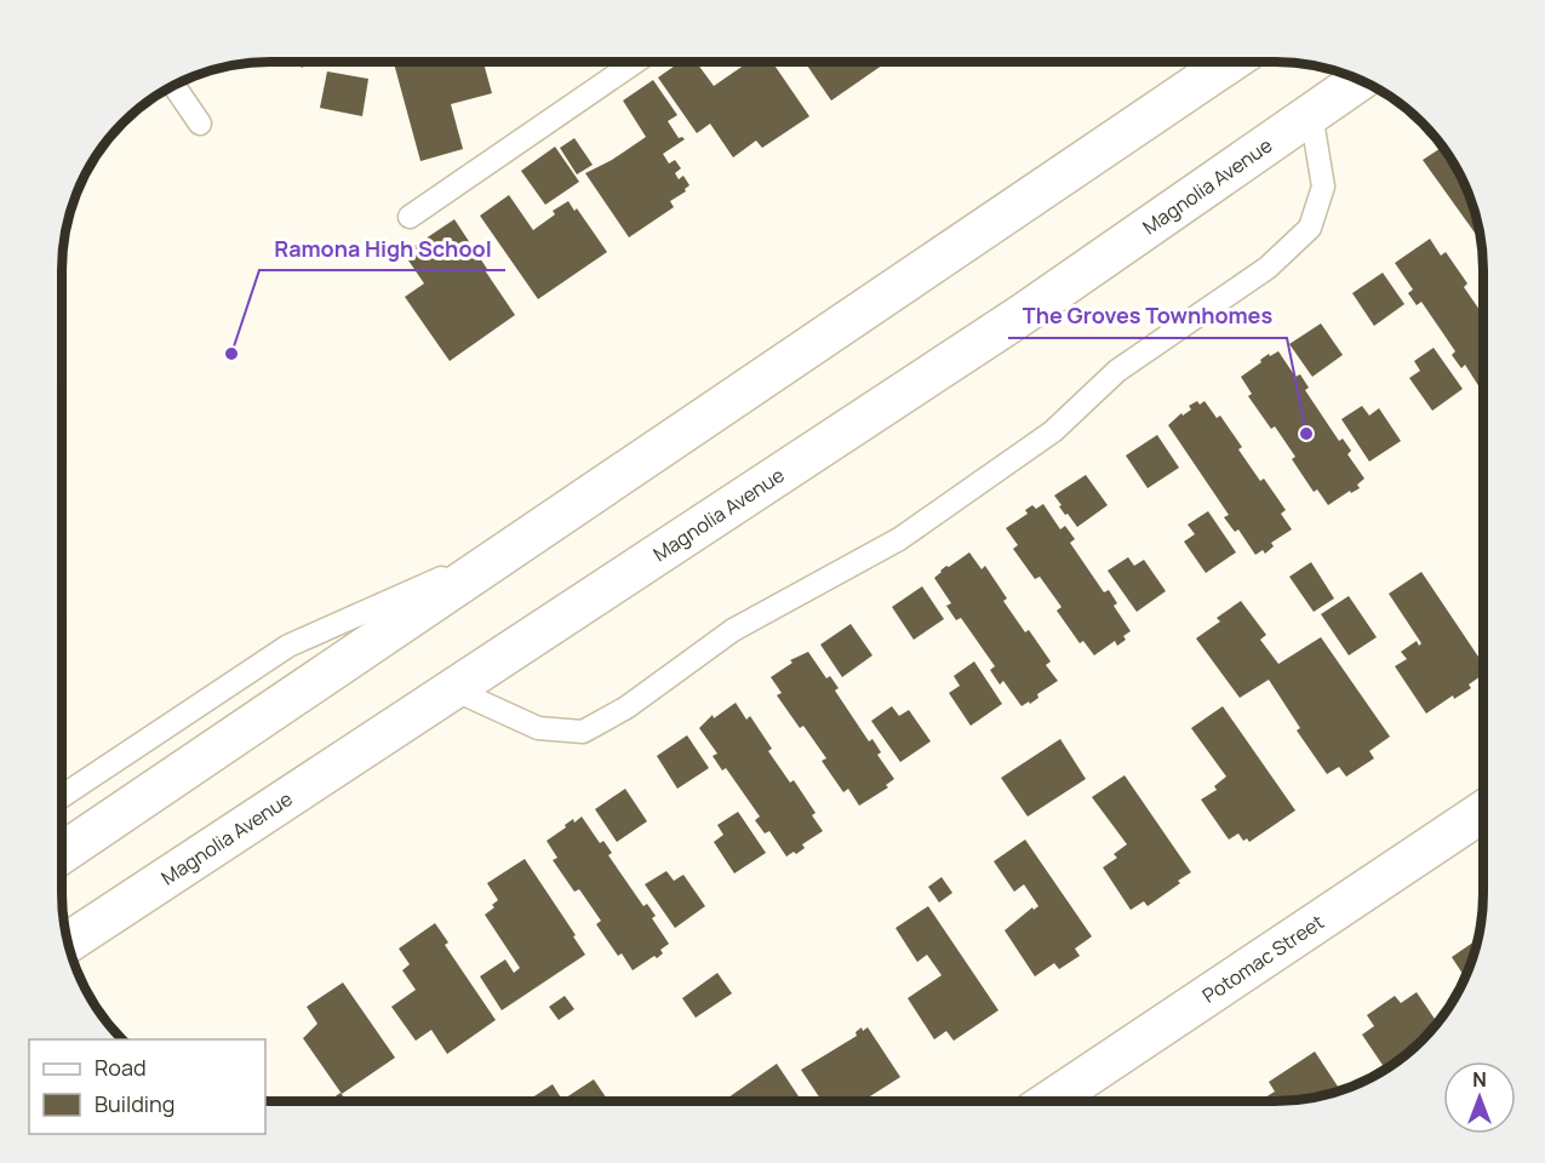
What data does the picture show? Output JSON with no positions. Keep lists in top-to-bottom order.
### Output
{
  "streets": {
    "main road": ["Magnolia Avenue", "Potomac Street"]
  },
  "places": ["Ramona High School", "The Groves Townhomes"],
  "legend": ["Road", "Building"],
  "north": "top"
}
